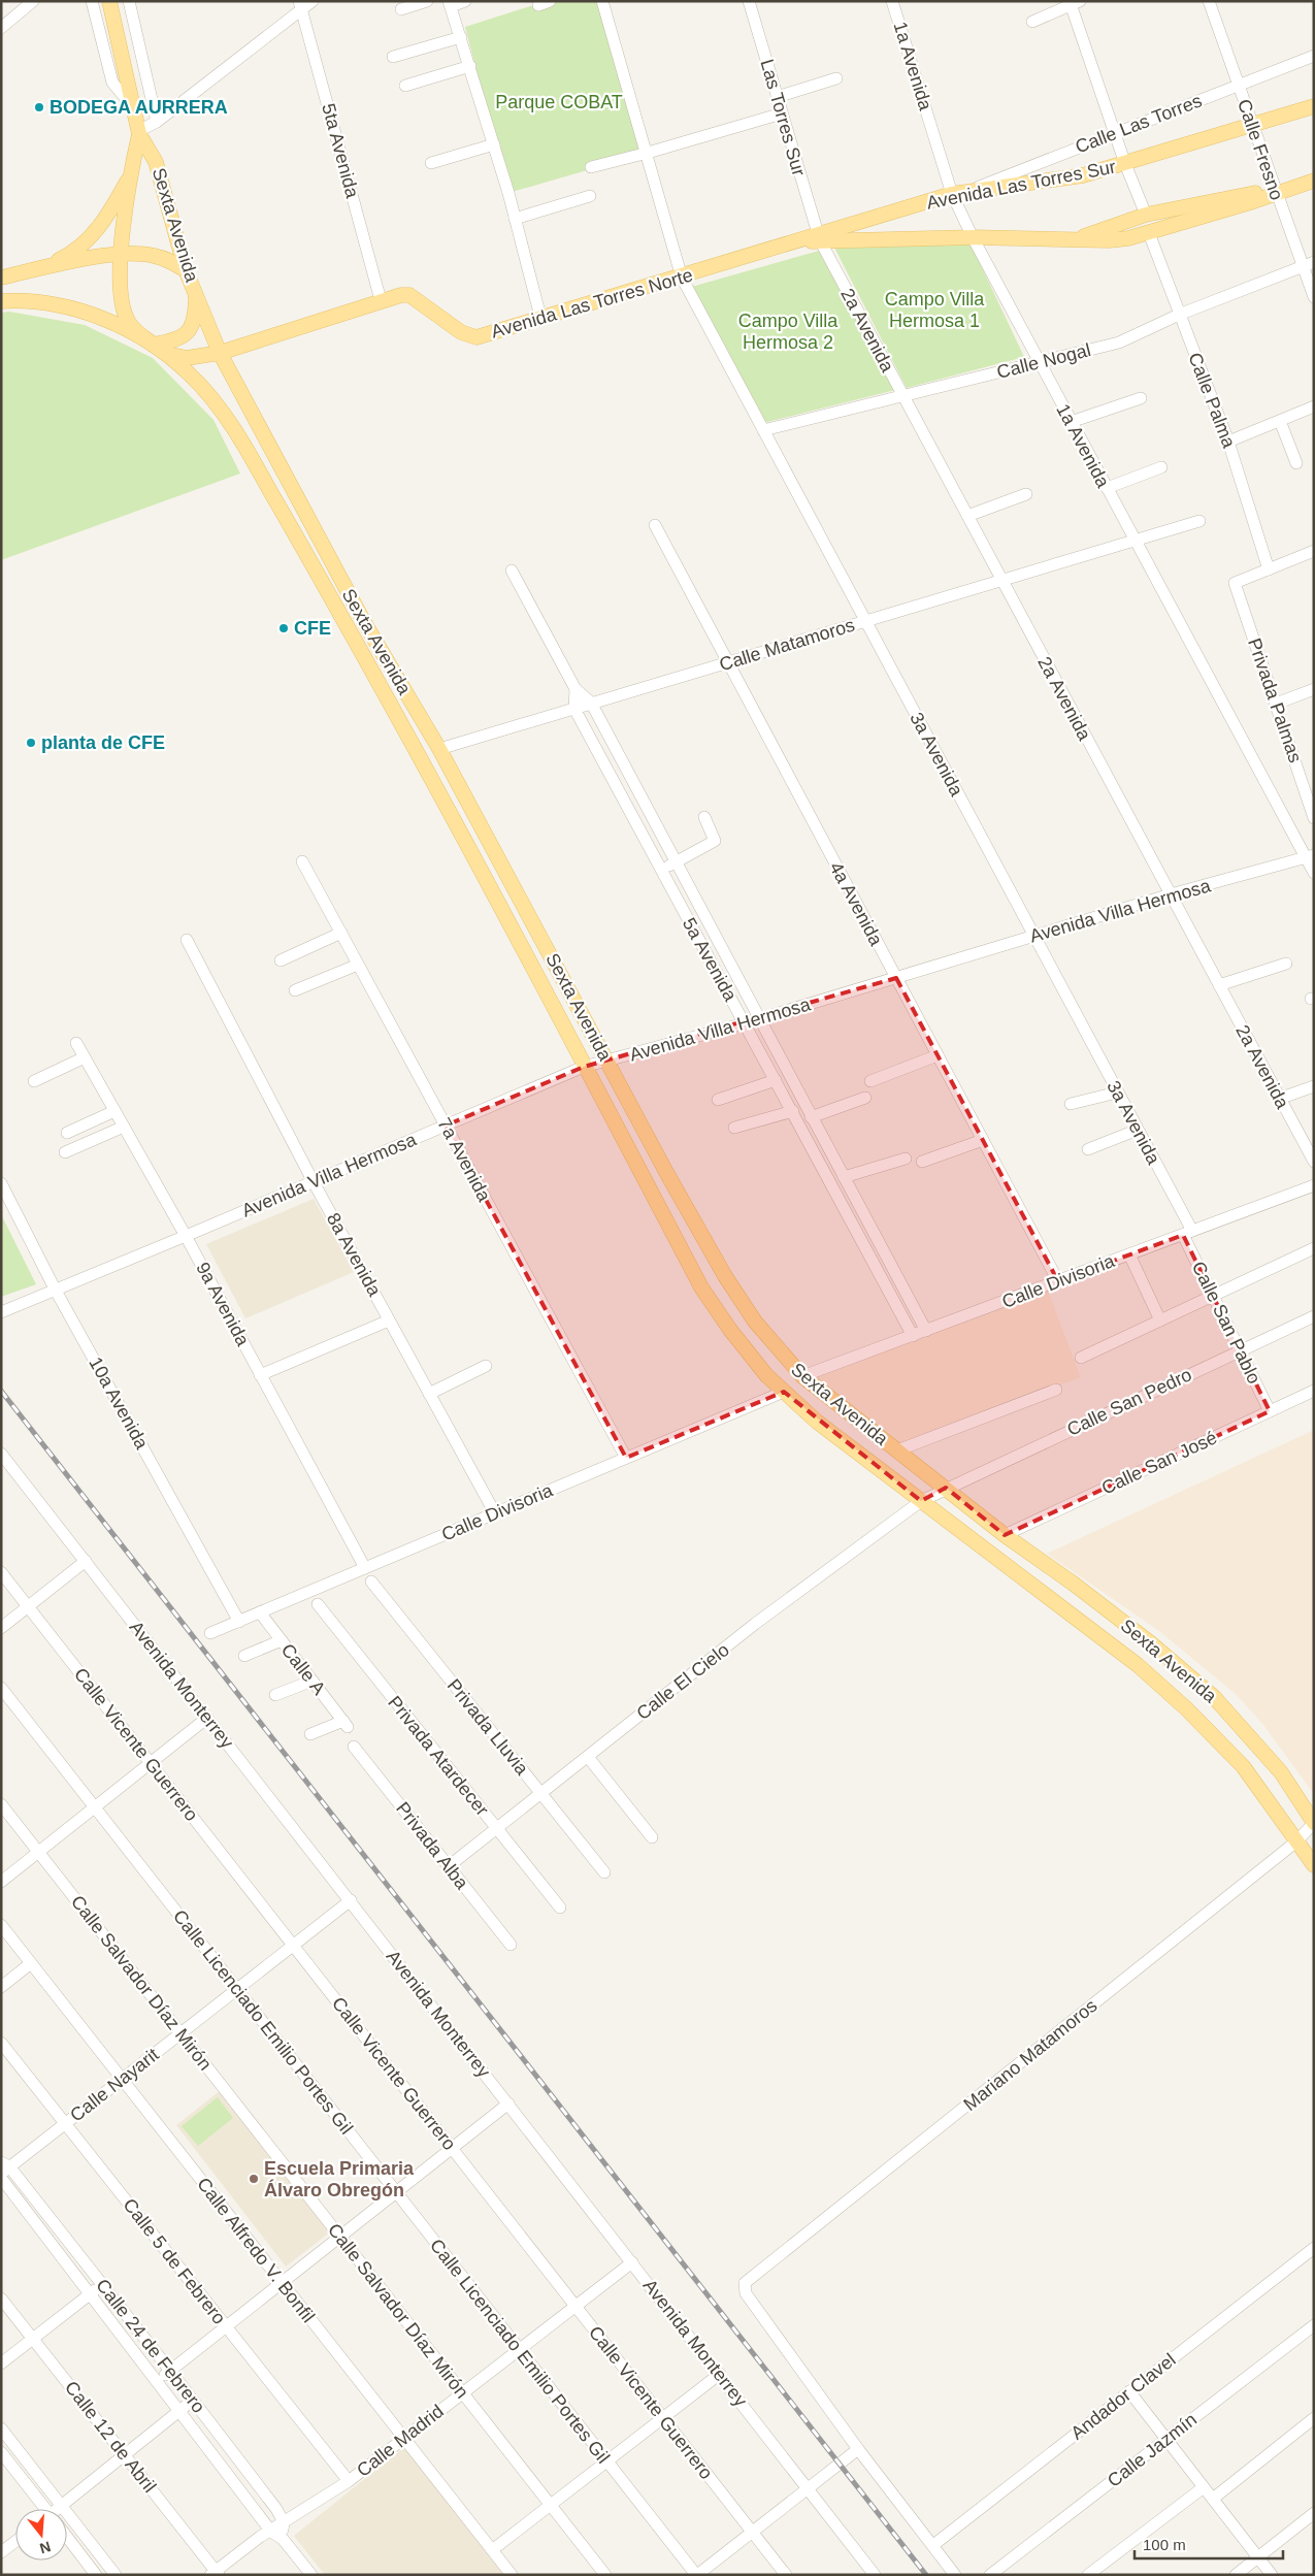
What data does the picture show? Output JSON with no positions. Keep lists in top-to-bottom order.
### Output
{
  "streets": {
    "main road": ["Avenida Las Torres Sur", "Sexta Avenida", "Avenida Las Torres Norte"],
    "street": [
      "1a Avenida",
      "Las Torres Sur",
      "Calle Las Torres",
      "Calle Fresno",
      "5ta Avenida",
      "2a Avenida",
      "Calle Nogal",
      "Calle Palma",
      "Calle Matamoros",
      "Privada Palmas",
      "3a Avenida",
      "4a Avenida",
      "Avenida Villa Hermosa",
      "5a Avenida",
      "7a Avenida",
      "8a Avenida",
      "Calle Divisoria",
      "9a Avenida",
      "Calle San Pablo",
      "Calle San Pedro",
      "10a Avenida",
      "Calle San José",
      "Calle A",
      "Calle El Cielo",
      "Avenida Monterrey",
      "Privada Lluvia",
      "Calle Vicente Guerrero",
      "Privada Atardecer",
      "Privada Alba",
      "Calle Salvador Díaz Mirón",
      "Calle Licenciado Emilio Portes Gil",
      "Mariano Matamoros",
      "Calle Nayarit",
      "Calle Alfredo V. Bonfil",
      "Calle 5 de Febrero",
      "Calle 24 de Febrero",
      "Andador Clavel",
      "Calle 12 de Abril",
      "Calle Madrid",
      "Calle Jazmín"
    ]
  },
  "crossings": [
    ["1a Avenida", "Calle Las Torres"],
    ["1a Avenida", "Avenida Las Torres Sur"],
    ["1a Avenida", "Avenida Las Torres Norte"],
    ["1a Avenida", "Calle Nogal"],
    ["1a Avenida", "Calle Matamoros"],
    ["1a Avenida", "Avenida Villa Hermosa"],
    ["Las Torres Sur", "Avenida Las Torres Sur"],
    ["Las Torres Sur", "Avenida Las Torres Norte"],
    ["Las Torres Sur", "2a Avenida"],
    ["Calle Las Torres", "Calle Fresno"],
    ["Calle Las Torres", "Avenida Las Torres Sur"],
    ["Calle Fresno", "Avenida Las Torres Sur"],
    ["Calle Fresno", "Avenida Las Torres Norte"],
    ["Calle Fresno", "Calle Nogal"],
    ["5ta Avenida", "Avenida Las Torres Norte"],
    ["Avenida Las Torres Sur", "Avenida Las Torres Norte"],
    ["Avenida Las Torres Sur", "2a Avenida"],
    ["Sexta Avenida", "Avenida Las Torres Norte"],
    ["Sexta Avenida", "Calle Matamoros"],
    ["Sexta Avenida", "Avenida Villa Hermosa"],
    ["Sexta Avenida", "Calle Divisoria"],
    ["Sexta Avenida", "Calle San Pedro"],
    ["Sexta Avenida", "Calle San José"],
    ["Sexta Avenida", "Calle El Cielo"],
    ["Sexta Avenida", "Mariano Matamoros"],
    ["Avenida Las Torres Norte", "2a Avenida"],
    ["Avenida Las Torres Norte", "Calle Palma"],
    ["Avenida Las Torres Norte", "3a Avenida"],
    ["2a Avenida", "Calle Nogal"],
    ["2a Avenida", "Calle Matamoros"],
    ["2a Avenida", "Avenida Villa Hermosa"],
    ["Calle Nogal", "Calle Palma"],
    ["Calle Nogal", "3a Avenida"],
    ["Calle Palma", "Privada Palmas"],
    ["Calle Matamoros", "3a Avenida"],
    ["Calle Matamoros", "4a Avenida"],
    ["Calle Matamoros", "5a Avenida"],
    ["3a Avenida", "Avenida Villa Hermosa"],
    ["3a Avenida", "Calle Divisoria"],
    ["3a Avenida", "Calle San Pablo"],
    ["4a Avenida", "Avenida Villa Hermosa"],
    ["4a Avenida", "Calle Divisoria"],
    ["Avenida Villa Hermosa", "5a Avenida"],
    ["Avenida Villa Hermosa", "7a Avenida"],
    ["Avenida Villa Hermosa", "8a Avenida"],
    ["Avenida Villa Hermosa", "9a Avenida"],
    ["Avenida Villa Hermosa", "10a Avenida"],
    ["5a Avenida", "Calle Divisoria"],
    ["7a Avenida", "Calle Divisoria"],
    ["8a Avenida", "Calle Divisoria"],
    ["Calle Divisoria", "9a Avenida"],
    ["Calle Divisoria", "Calle San Pablo"],
    ["Calle Divisoria", "10a Avenida"],
    ["Calle Divisoria", "Calle A"],
    ["Calle San Pablo", "Calle San Pedro"],
    ["Calle San Pablo", "Calle San José"],
    ["Calle San Pedro", "Calle El Cielo"],
    ["Calle El Cielo", "Privada Lluvia"],
    ["Calle El Cielo", "Privada Atardecer"],
    ["Calle El Cielo", "Privada Alba"],
    ["Avenida Monterrey", "Calle Nayarit"],
    ["Avenida Monterrey", "Calle Madrid"],
    ["Calle Vicente Guerrero", "Calle Nayarit"],
    ["Calle Vicente Guerrero", "Calle Madrid"],
    ["Calle Salvador Díaz Mirón", "Calle Nayarit"],
    ["Calle Salvador Díaz Mirón", "Calle Madrid"],
    ["Calle Licenciado Emilio Portes Gil", "Calle Nayarit"],
    ["Calle Licenciado Emilio Portes Gil", "Calle Madrid"],
    ["Calle Nayarit", "Calle Alfredo V. Bonfil"],
    ["Calle Nayarit", "Calle 5 de Febrero"],
    ["Calle Nayarit", "Calle 24 de Febrero"],
    ["Calle Alfredo V. Bonfil", "Calle Madrid"],
    ["Calle 5 de Febrero", "Calle Madrid"],
    ["Calle 24 de Febrero", "Calle Madrid"],
    ["Calle 12 de Abril", "Calle Madrid"]
  ],
  "parks": ["Parque COBAT", "Campo Villa Hermosa 1", "Campo Villa Hermosa 2"],
  "places": [
    "BODEGA AURRERA",
    "CFE",
    "planta de CFE",
    "Escuela Primaria Álvaro Obregón"
  ],
  "scale_bar": "100 m",
  "north": "bottom"
}
